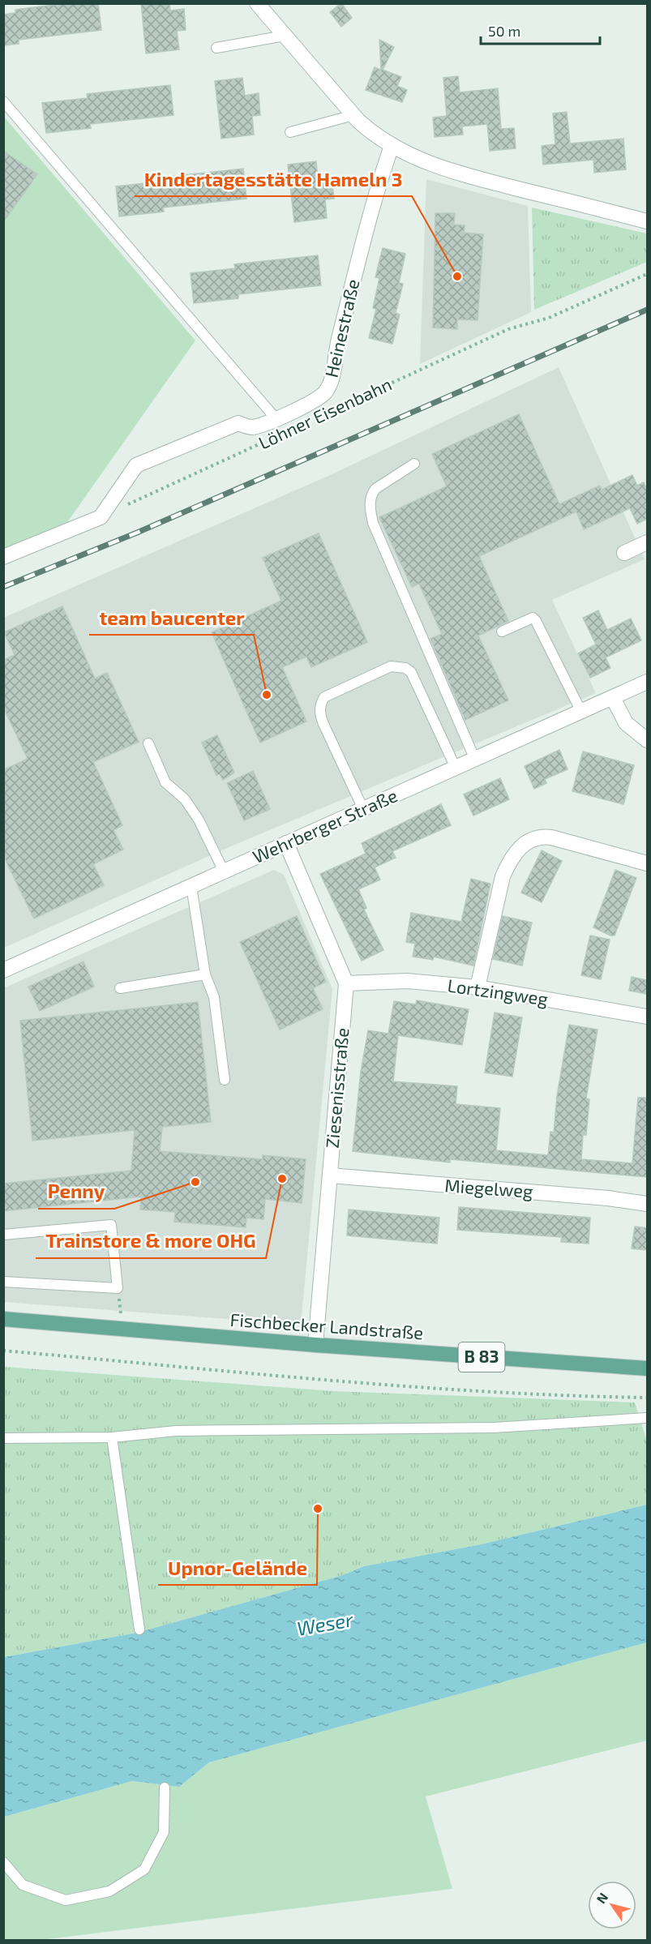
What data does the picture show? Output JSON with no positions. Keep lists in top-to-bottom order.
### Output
{
  "streets": {
    "main road": ["Fischbecker Landstraße", "B 83"],
    "street": [
      "Heinestraße",
      "Wehrberger Straße",
      "Lortzingweg",
      "Ziesenisstraße",
      "Miegelweg"
    ],
    "path": ["Löhner Eisenbahn"]
  },
  "crossings": [
    ["Wehrberger Straße", "Ziesenisstraße"],
    ["Lortzingweg", "Ziesenisstraße"],
    ["Ziesenisstraße", "Miegelweg"],
    ["Ziesenisstraße", "Fischbecker Landstraße"]
  ],
  "water": ["Weser"],
  "places": [
    "Kindertagesstätte Hameln 3",
    "team baucenter",
    "Trainstore & more OHG",
    "Penny",
    "Upnor-Gelände"
  ],
  "scale_bar": "50 m",
  "north": "top left"
}
